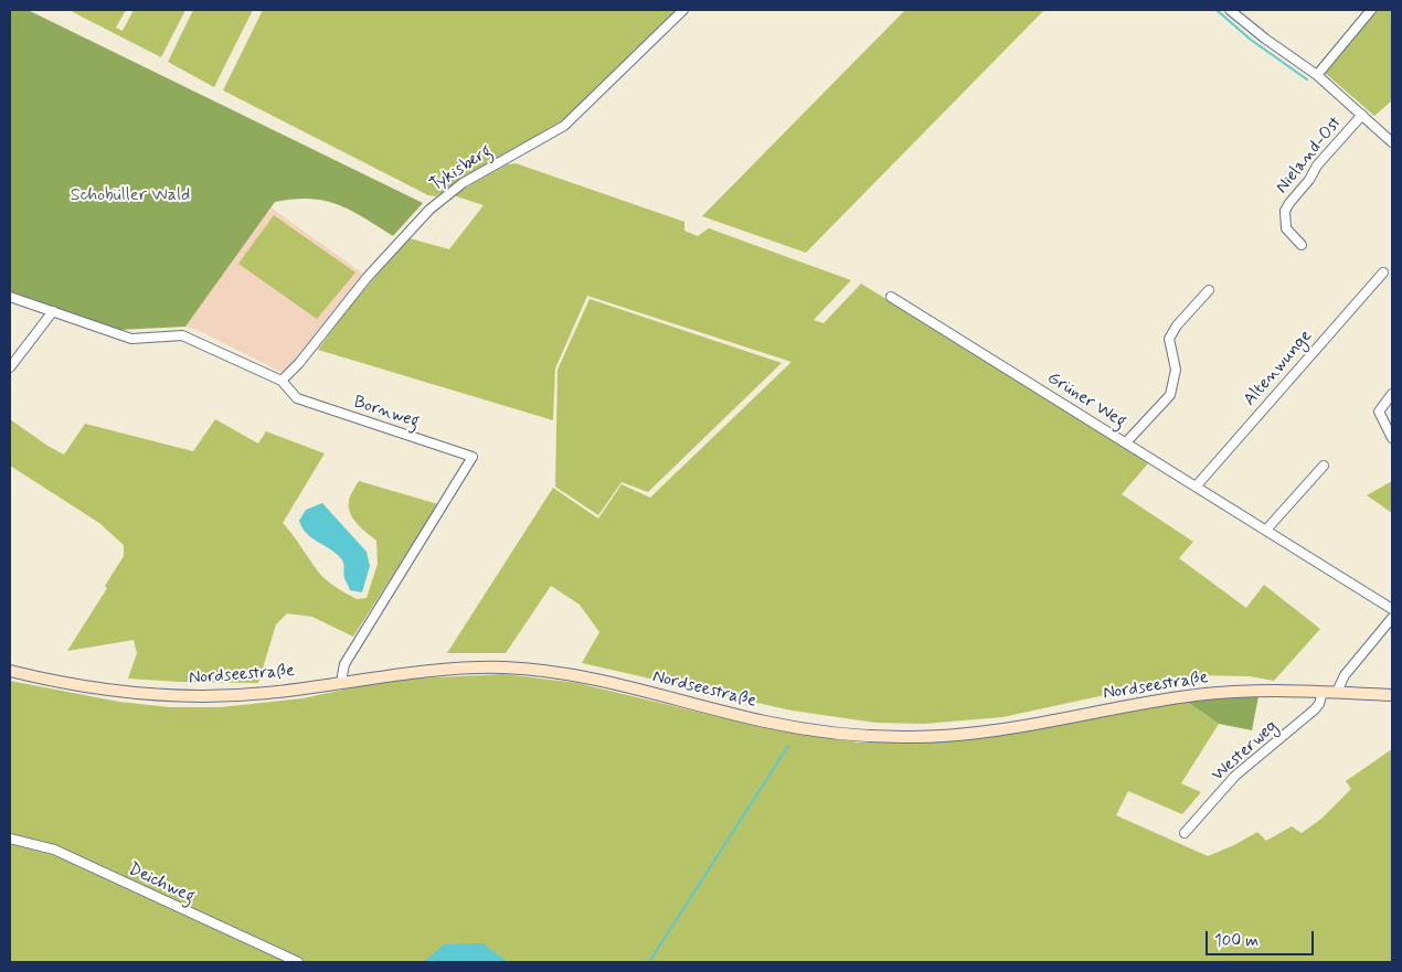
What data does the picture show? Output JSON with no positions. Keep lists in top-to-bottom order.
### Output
{
  "streets": {
    "main road": ["Nordseestraße"],
    "street": [
      "Nieland-Ost",
      "Tykisberg",
      "Altenwunge",
      "Grüner Weg",
      "Bornweg",
      "Westerweg",
      "Deichweg"
    ]
  },
  "crossings": [
    ["Tykisberg", "Bornweg"],
    ["Altenwunge", "Grüner Weg"],
    ["Bornweg", "Nordseestraße"],
    ["Nordseestraße", "Westerweg"]
  ],
  "parks": ["Schobüller Wald"],
  "scale_bar": "100 m"
}
